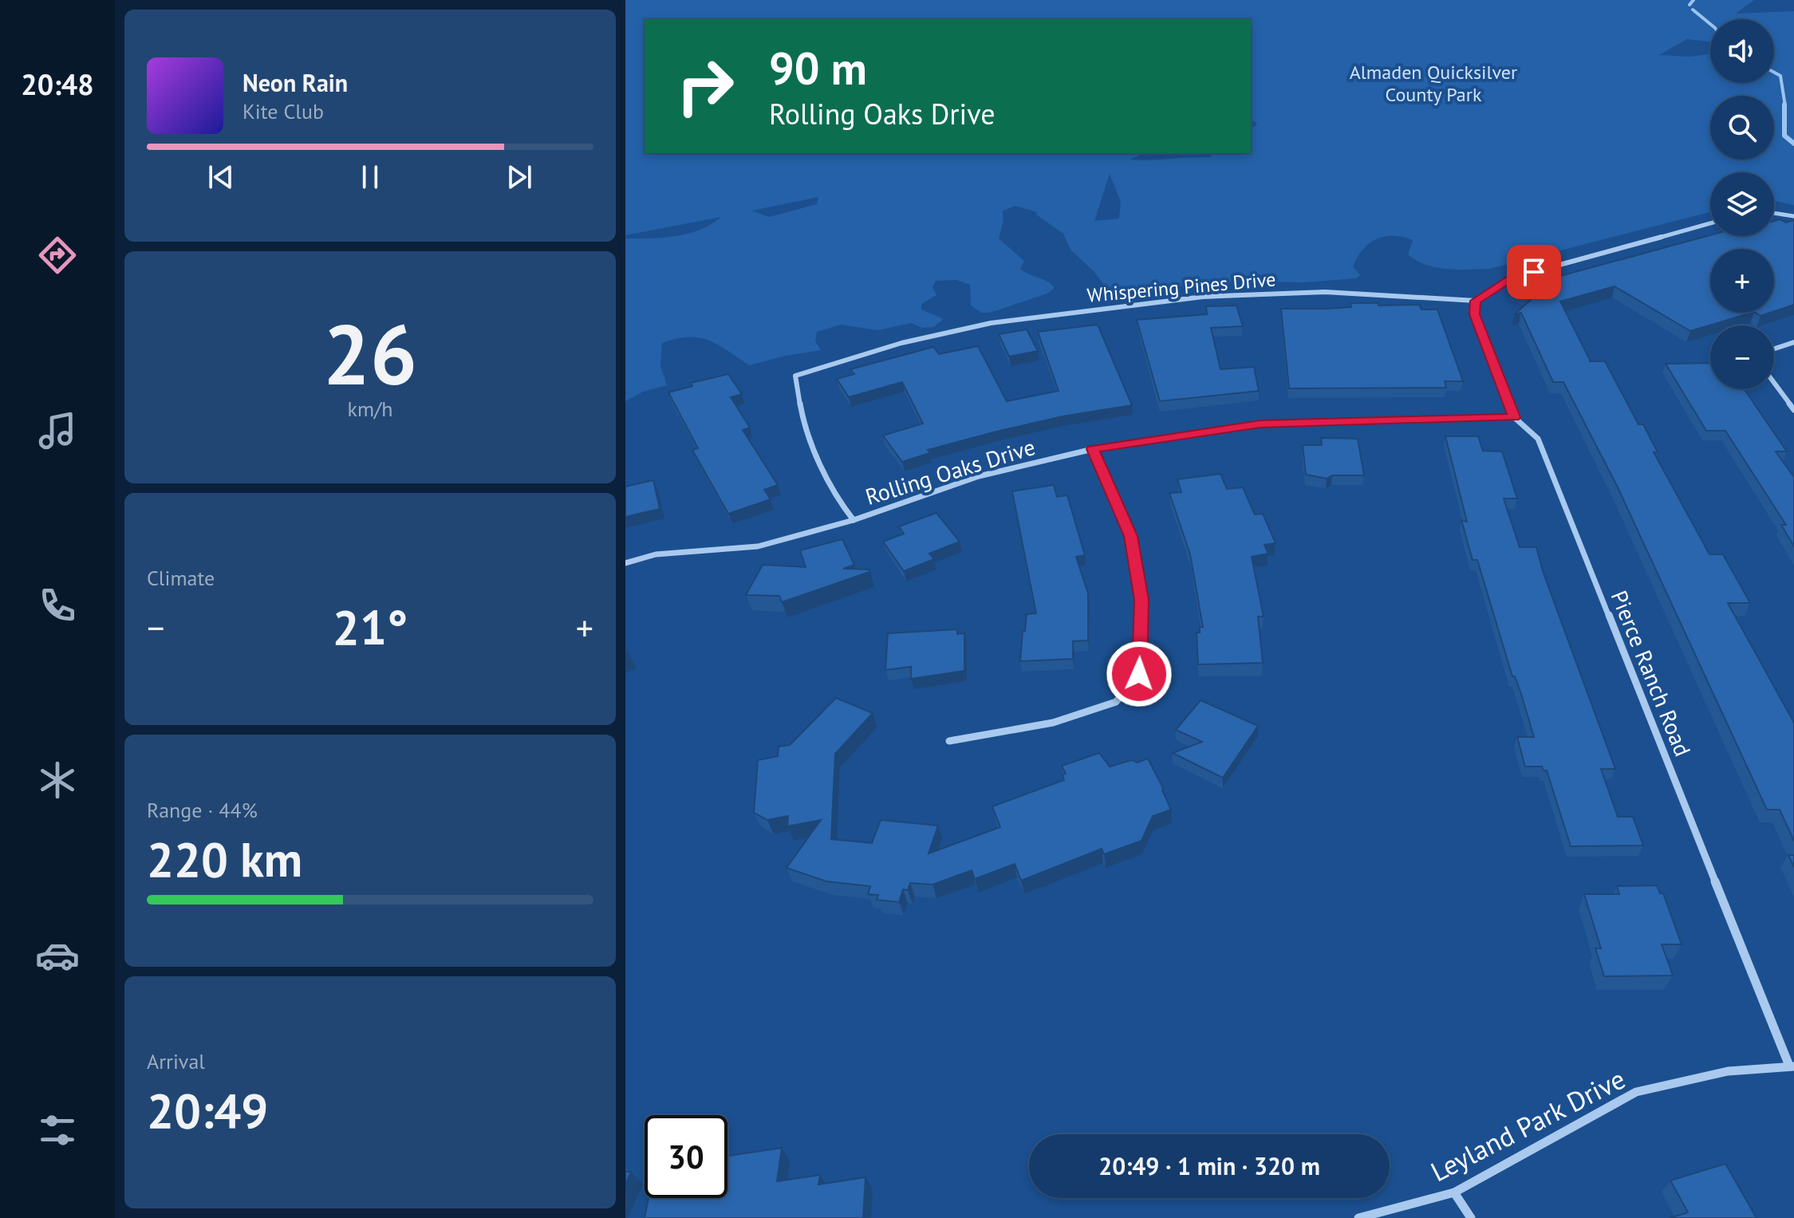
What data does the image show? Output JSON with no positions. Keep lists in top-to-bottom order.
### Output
{
  "streets": {
    "street": [
      "Whispering Pines Drive",
      "Rolling Oaks Drive",
      "Pierce Ranch Road",
      "Leyland Park Drive"
    ]
  },
  "crossings": [
    ["Whispering Pines Drive", "Rolling Oaks Drive"],
    ["Whispering Pines Drive", "Pierce Ranch Road"],
    ["Rolling Oaks Drive", "Pierce Ranch Road"],
    ["Pierce Ranch Road", "Leyland Park Drive"]
  ],
  "parks": ["Almaden Quicksilver County Park"],
  "page": {
    "tabs": "20:48",
    "map_buttons": ["+", "−"],
    "turn": ["90 m", "Rolling Oaks Drive"],
    "song": ["Neon Rain", "Kite Club"],
    "tile": [
      ["26", "km/h"],
      "Climate",
      ["Range · 44%", "220 km"],
      ["Arrival", "20:49"]
    ],
    "heat": ["−", "21°", "+"],
    "limit": "30",
    "trip": "20:49 · 1 min · 320 m"
  }
}
